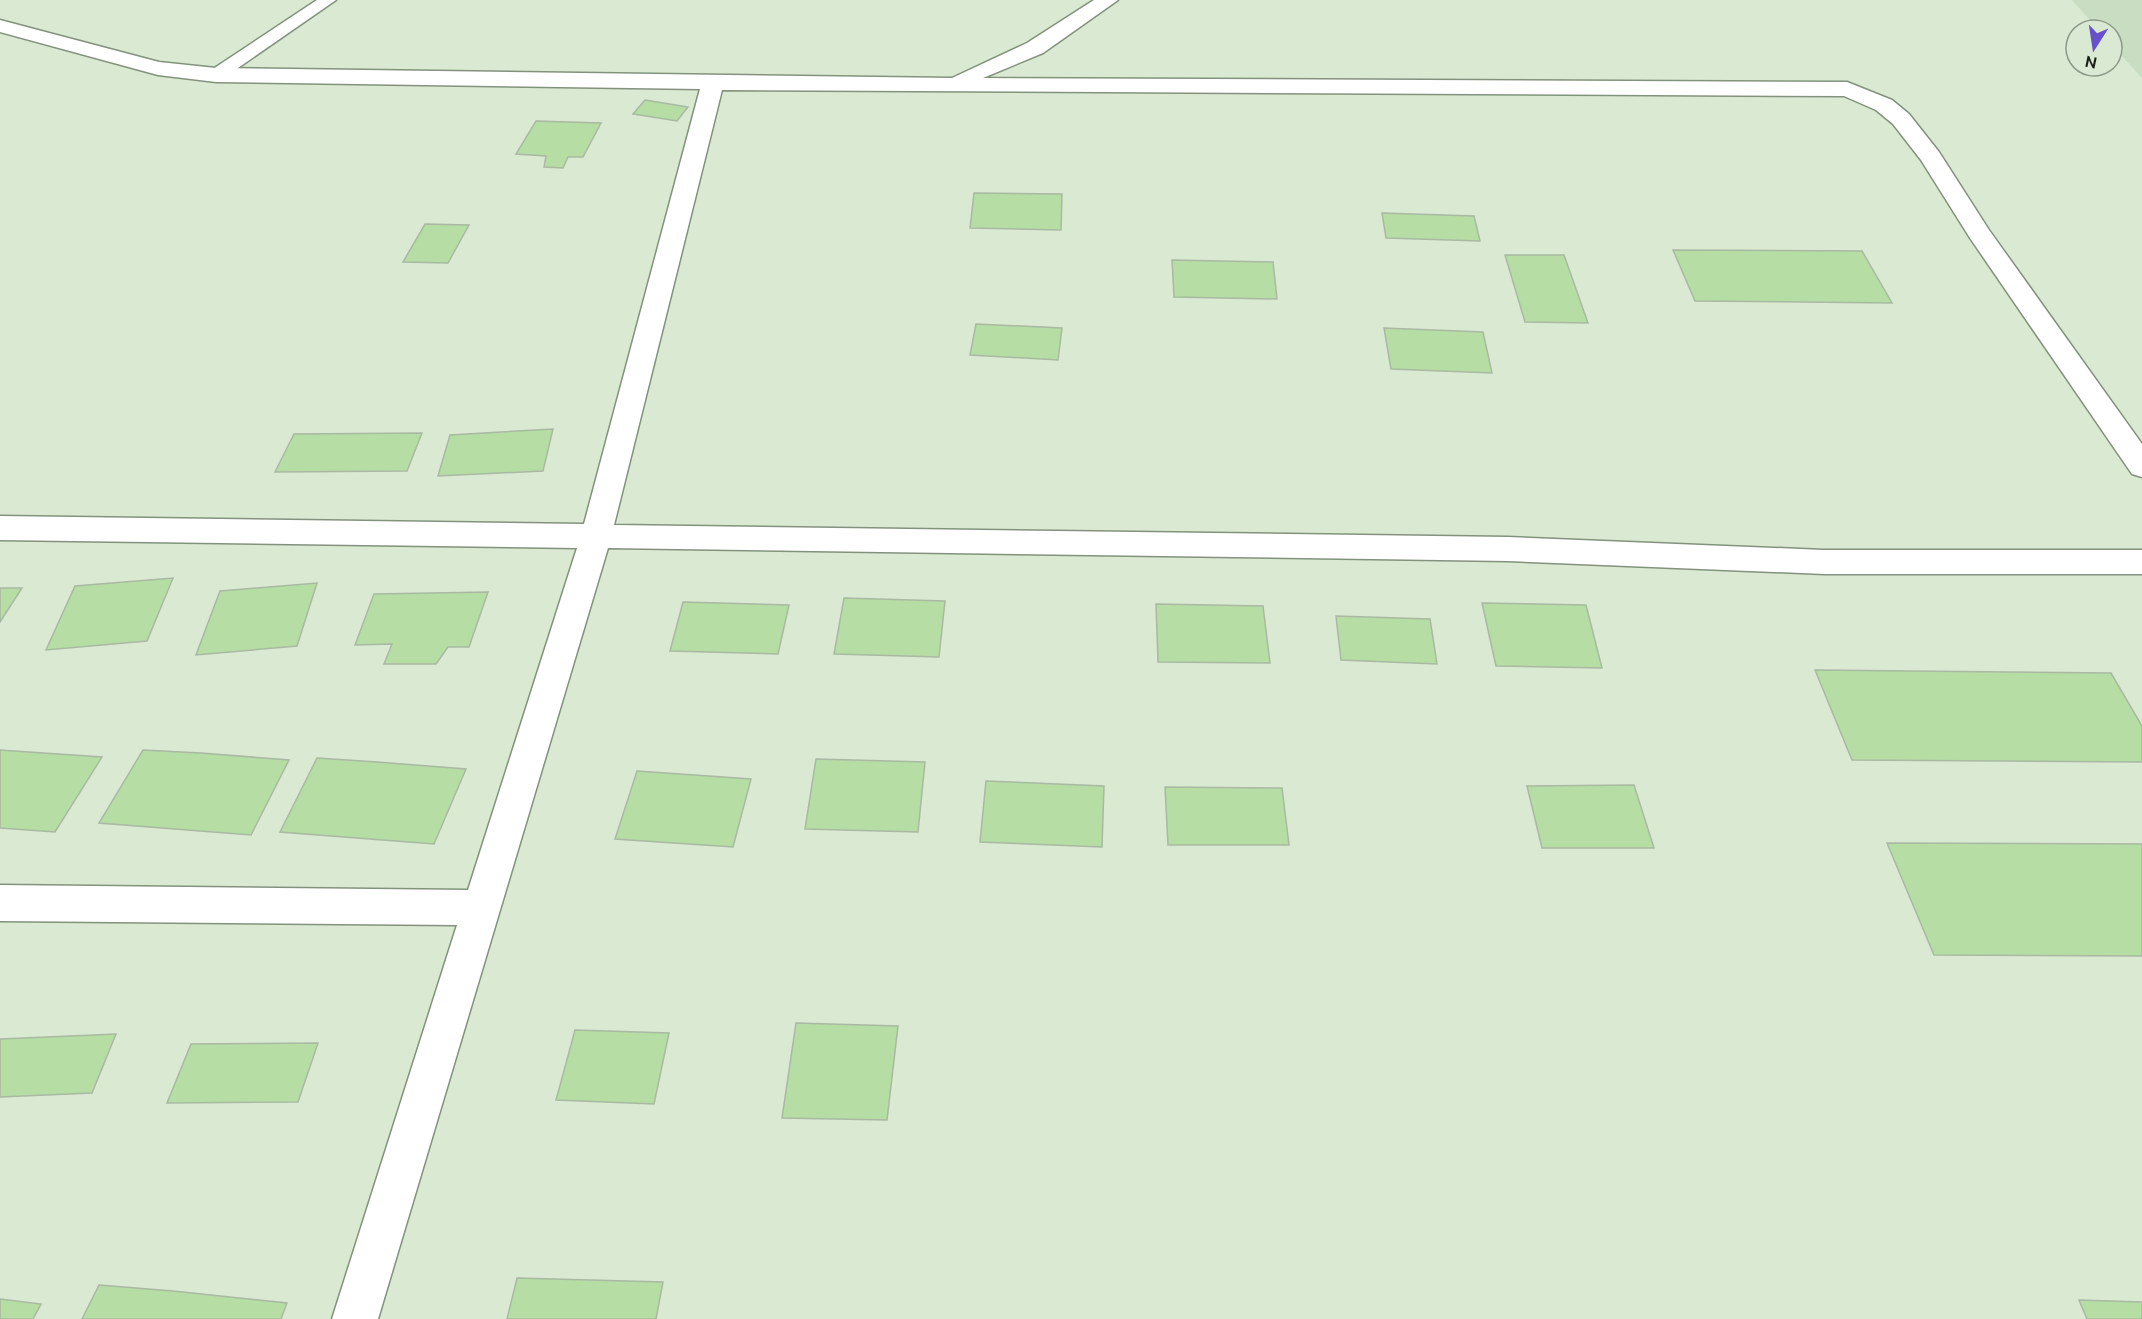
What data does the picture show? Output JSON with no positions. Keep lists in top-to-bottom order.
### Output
{
  "north": "bottom"
}
